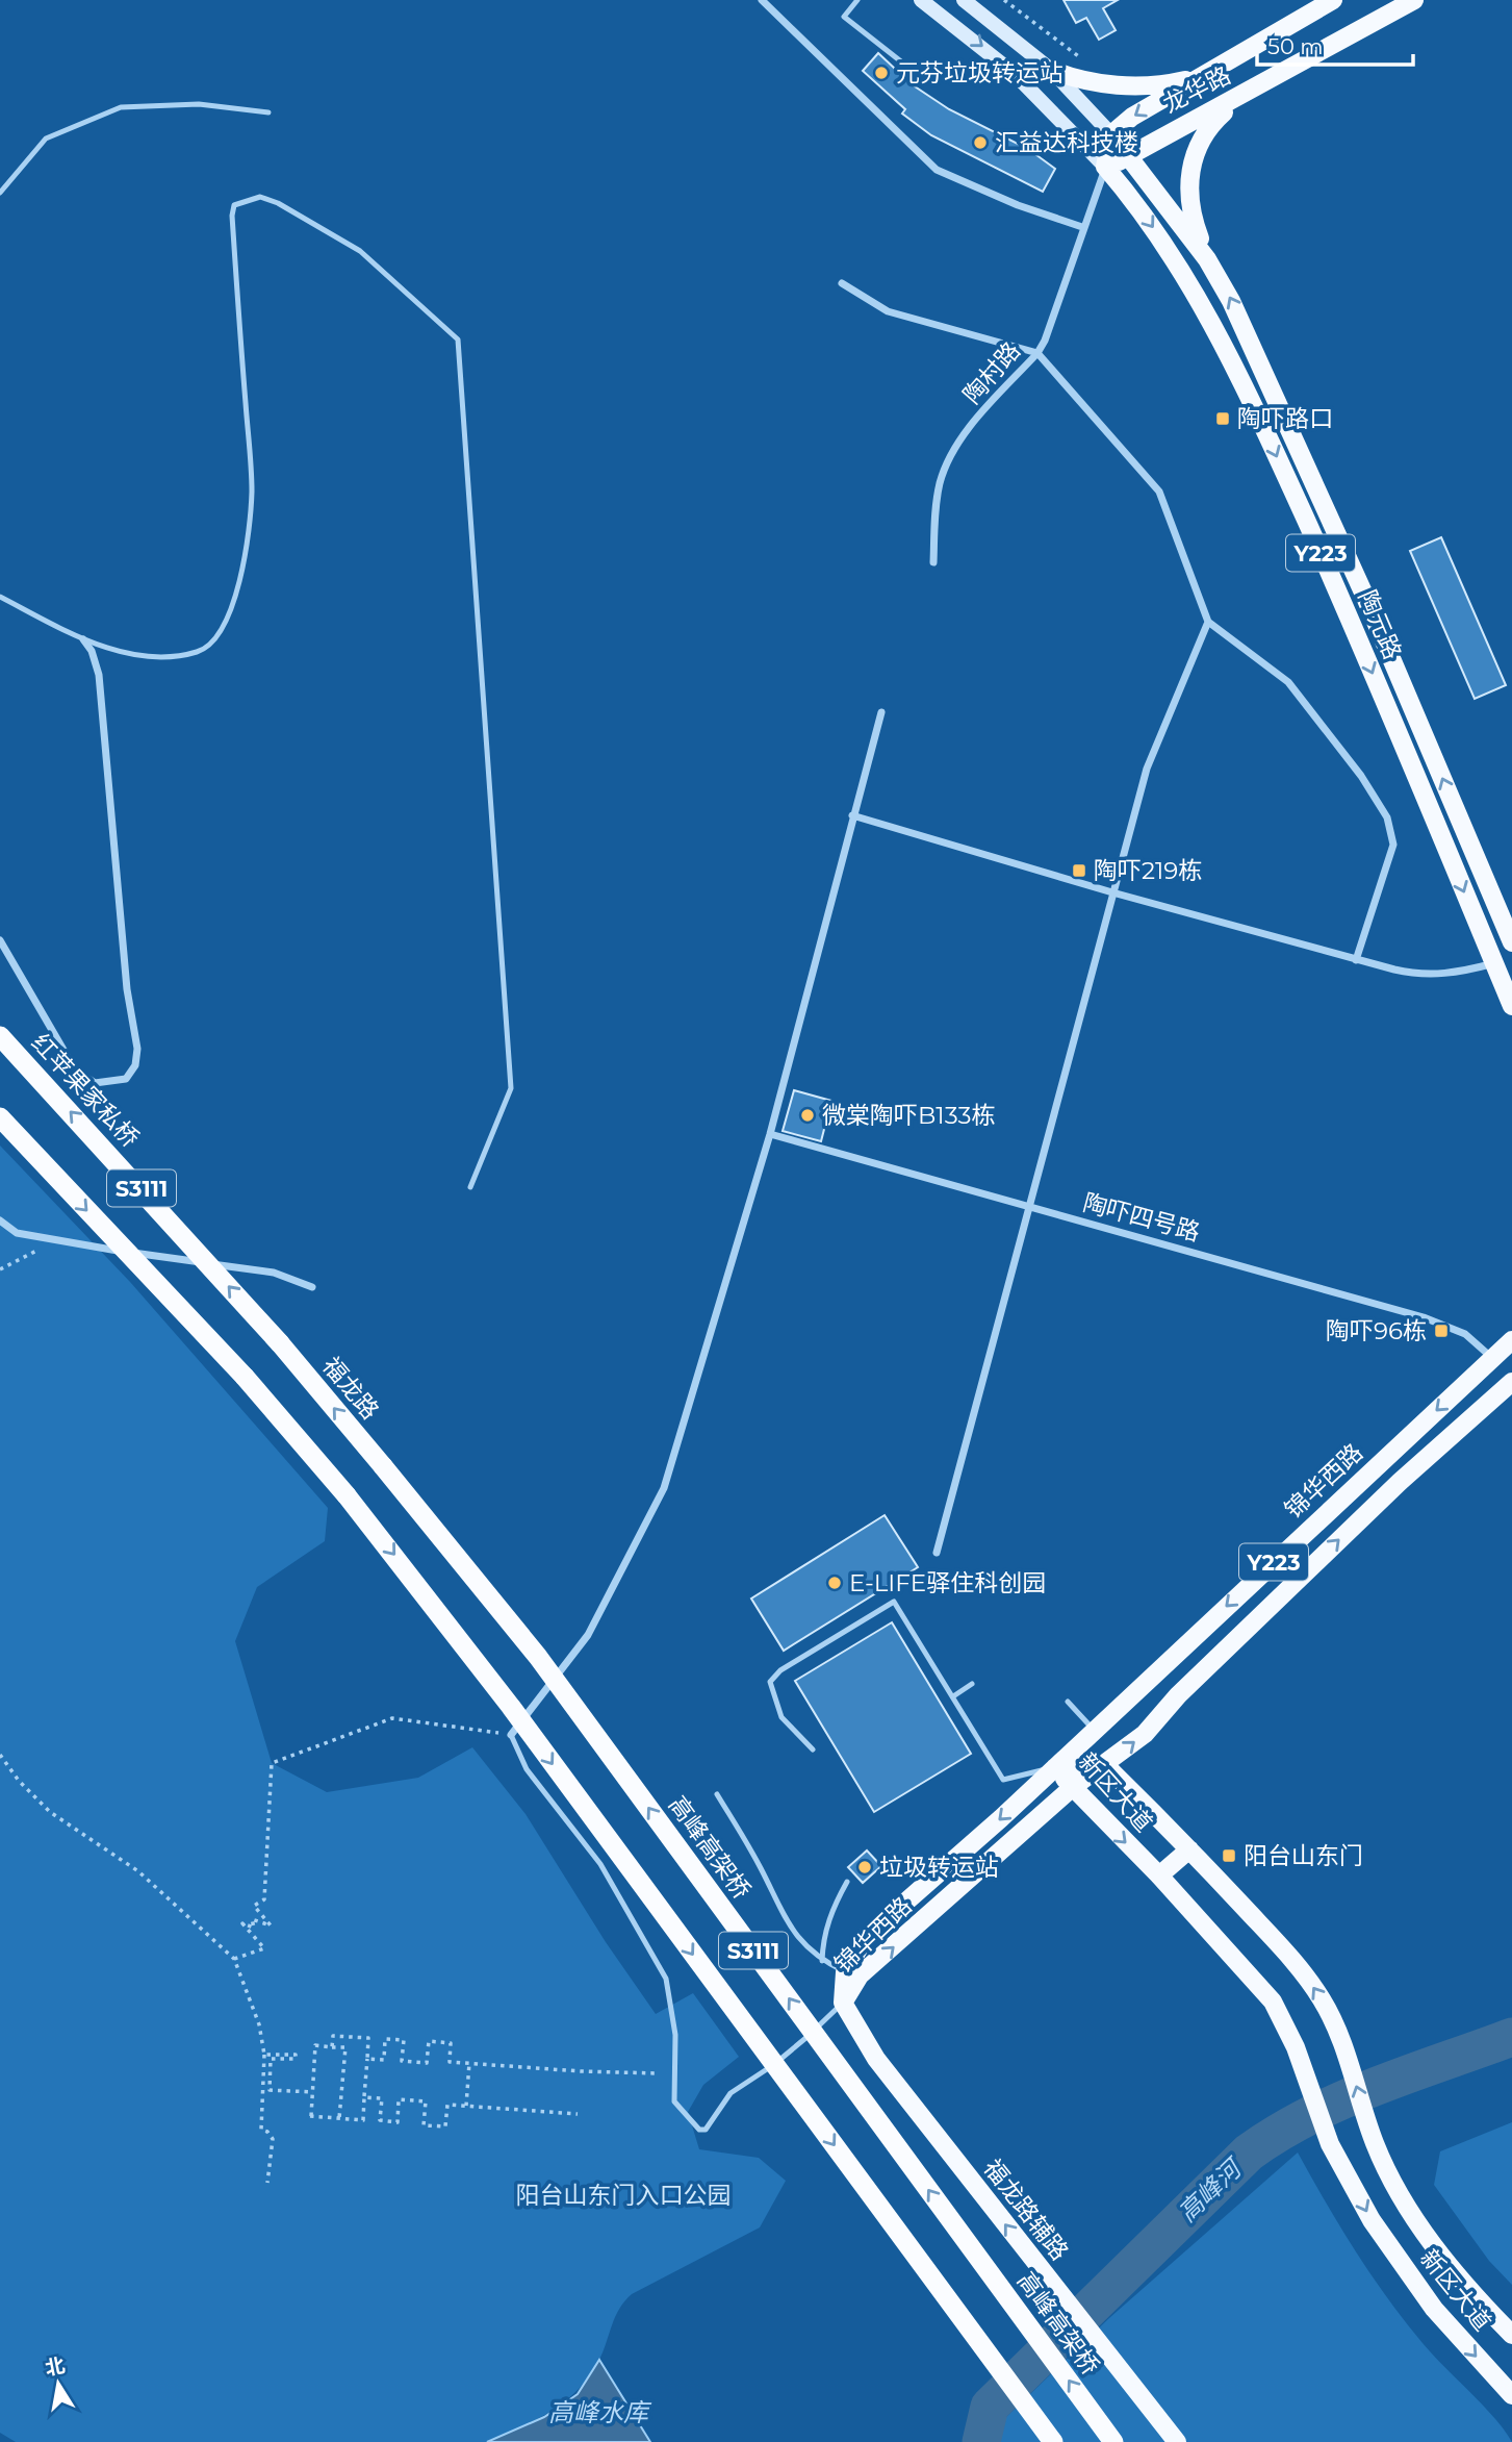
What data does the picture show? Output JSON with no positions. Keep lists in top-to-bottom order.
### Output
{
  "streets": {
    "highway": [
      "红苹果家私桥",
      "S3111",
      "福龙路",
      "高峰高架桥"
    ],
    "main road": [
      "龙华路",
      "Y223",
      "陶元路",
      "锦华西路",
      "新区大道",
      "福龙路辅路"
    ],
    "street": ["陶村路", "陶吓四号路"]
  },
  "crossings": [
    ["龙华路", "陶村路"],
    ["龙华路", "陶元路"],
    ["陶村路", "陶元路"],
    ["红苹果家私桥", "福龙路"],
    ["陶吓四号路", "锦华西路"],
    ["福龙路", "高峰高架桥"],
    ["锦华西路", "新区大道"],
    ["锦华西路", "福龙路辅路"]
  ],
  "one_way": ["福龙路辅路"],
  "water": ["高峰河", "高峰水库"],
  "parks": ["阳台山东门入口公园"],
  "places": {
    "other": [
      "元芬垃圾转运站",
      "汇益达科技楼",
      "微棠陶吓B133栋",
      "E-LIFE驿住科创园",
      "垃圾转运站"
    ],
    "transit": [
      "陶吓路口",
      "陶吓219栋",
      "陶吓96栋",
      "阳台山东门"
    ]
  },
  "scale_bar": "50 m",
  "north": "top"
}
